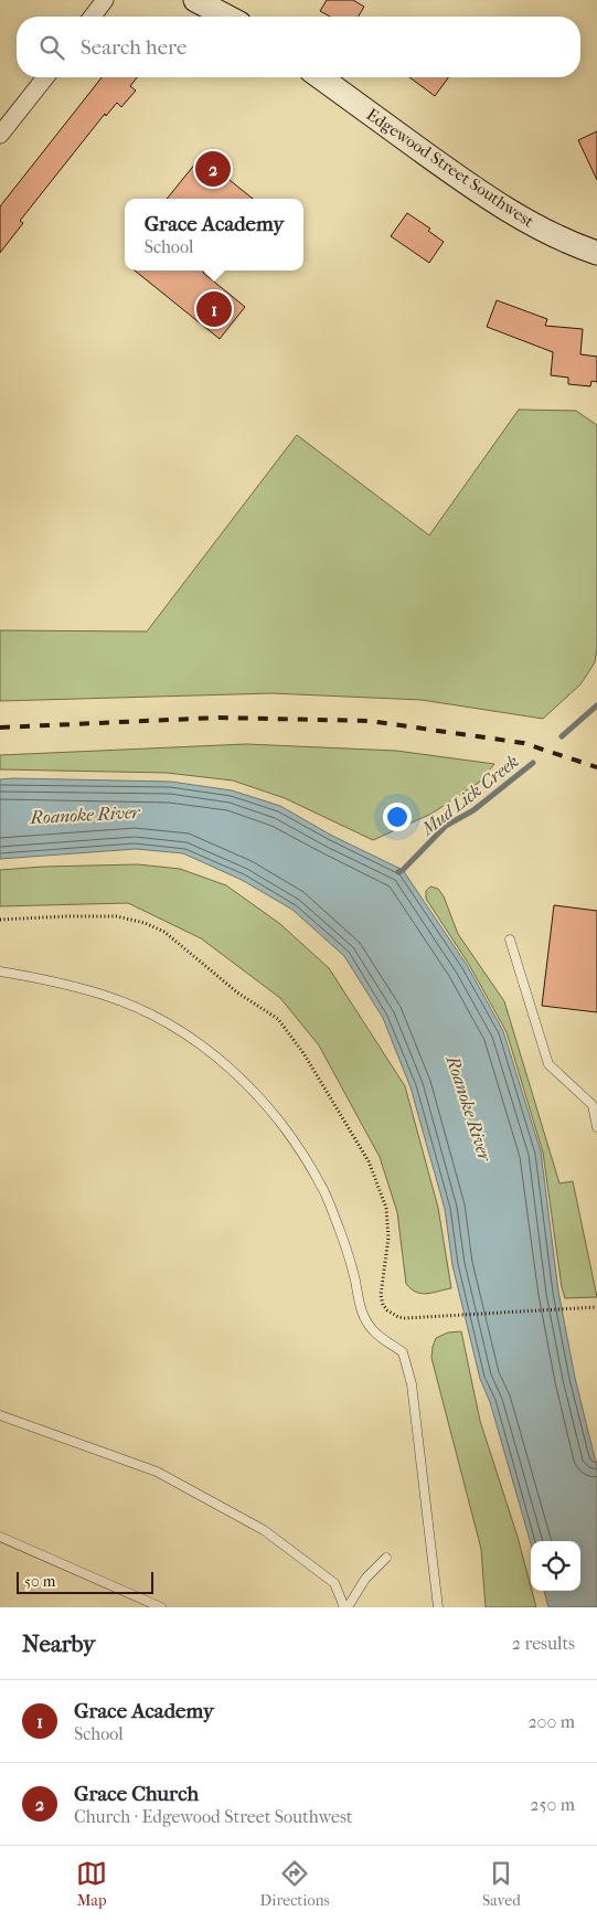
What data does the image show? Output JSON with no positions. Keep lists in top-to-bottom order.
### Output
{
  "streets": {
    "street": ["Edgewood Street Southwest"]
  },
  "water": ["Mud Lick Creek", "Roanoke River"],
  "scale_bar": "50 m",
  "page": {
    "search": "Search here",
    "pins": ["2", "1"],
    "popup": ["Grace Academy", "School"],
    "scale": "50 m",
    "heading": ["Nearby", "2 results"],
    "list": [
      {
        "mark": "1",
        "name": "Grace Academy",
        "note": "School",
        "value": "200 m"
      },
      {
        "mark": "2",
        "name": "Grace Church",
        "note": "Church · Edgewood Street Southwest",
        "value": "250 m"
      }
    ],
    "nav": ["Map", "Directions", "Saved"]
  }
}
